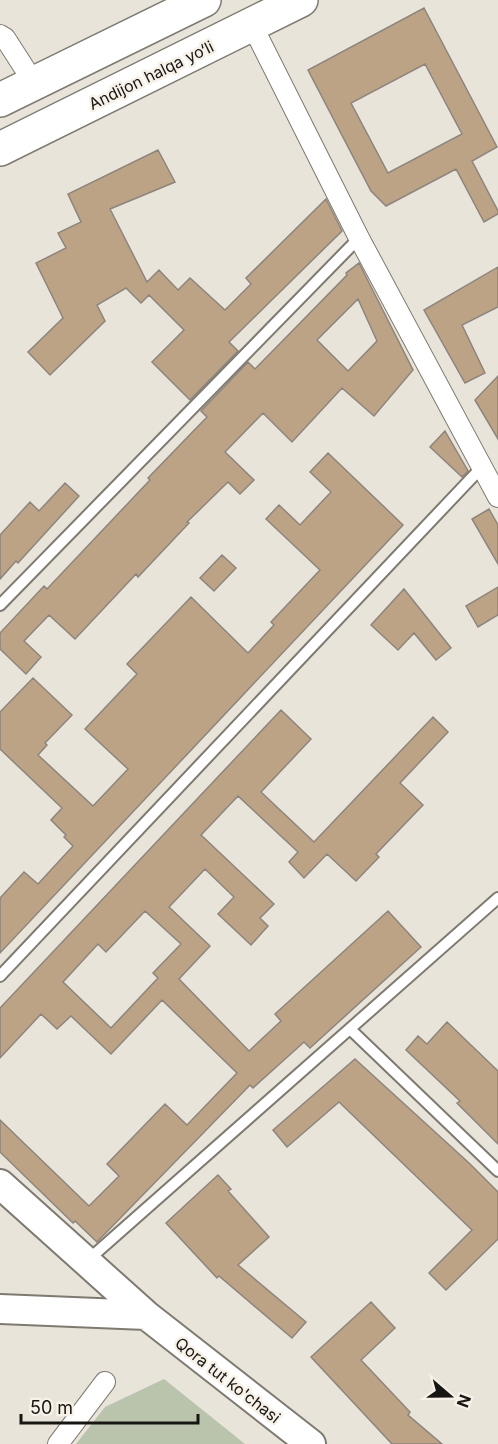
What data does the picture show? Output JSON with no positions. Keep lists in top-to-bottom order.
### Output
{
  "streets": {
    "highway": ["Andijon halqa yo‘li"],
    "street": ["Qora tut ko'chasi"]
  },
  "scale_bar": "50 m",
  "north": "right"
}
